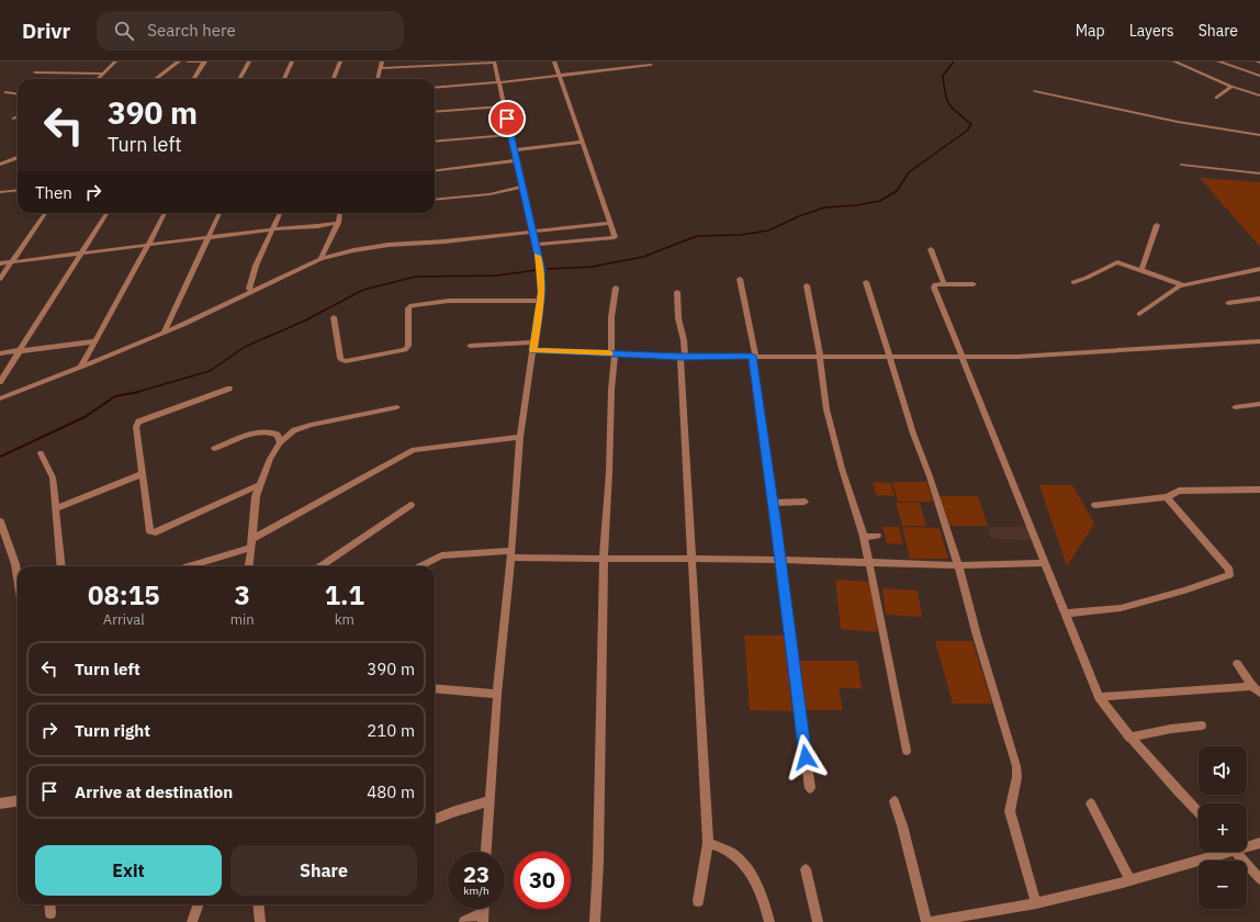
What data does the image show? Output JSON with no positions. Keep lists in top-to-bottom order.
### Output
{
  "page": {
    "header": "Drivr",
    "search": "Search here",
    "nav": ["Map", "Layers", "Share"],
    "turn": ["390 m", "Turn left"],
    "then": "Then",
    "eta": [
      "08:15",
      "Arrival",
      "3",
      "min",
      "1.1",
      "km"
    ],
    "list": [
      {
        "name": "Turn left",
        "value": "390 m"
      },
      {
        "name": "Turn right",
        "value": "210 m"
      },
      {
        "name": "Arrive at destination",
        "value": "480 m"
      }
    ],
    "map_buttons": ["+", "−"],
    "buttons": ["Exit", "Share"],
    "speed": "23 km/h",
    "limit": "30"
  }
}
